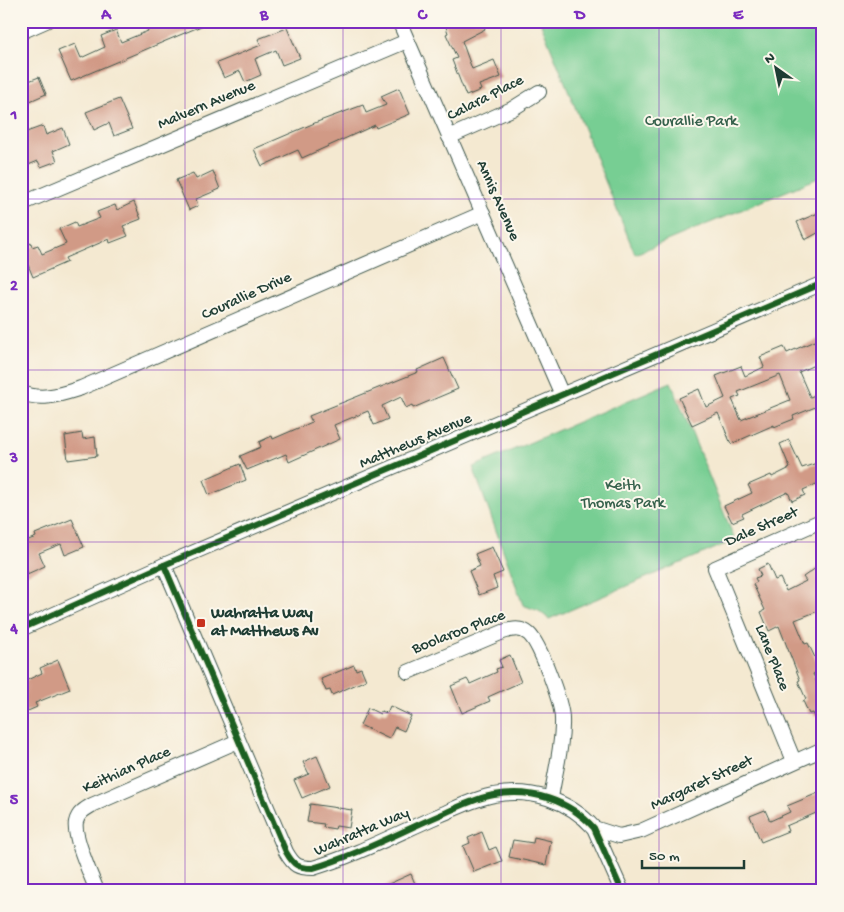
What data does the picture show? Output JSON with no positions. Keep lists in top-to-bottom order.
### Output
{
  "streets": {
    "street": [
      "Calara Place",
      "Malvern Avenue",
      "Annis Avenue",
      "Courallie Drive",
      "Matthews Avenue",
      "Dale Street",
      "Boolaroo Place",
      "Lane Place",
      "Keithian Place",
      "Margaret Street",
      "Wahratta Way"
    ]
  },
  "crossings": [
    ["Calara Place", "Annis Avenue"],
    ["Malvern Avenue", "Annis Avenue"],
    ["Annis Avenue", "Courallie Drive"],
    ["Annis Avenue", "Matthews Avenue"],
    ["Matthews Avenue", "Wahratta Way"],
    ["Dale Street", "Lane Place"],
    ["Boolaroo Place", "Wahratta Way"],
    ["Lane Place", "Margaret Street"],
    ["Keithian Place", "Wahratta Way"],
    ["Margaret Street", "Wahratta Way"]
  ],
  "parks": ["Courallie Park", "Keith Thomas Park"],
  "places": {
    "transit": ["Wahratta Way at Matthews Av"]
  },
  "scale_bar": "50 m",
  "north": "top left",
  "grid": {
    "columns": [
      "A",
      "B",
      "C",
      "D",
      "E"
    ],
    "rows": [
      "1",
      "2",
      "3",
      "4",
      "5"
    ]
  }
}
